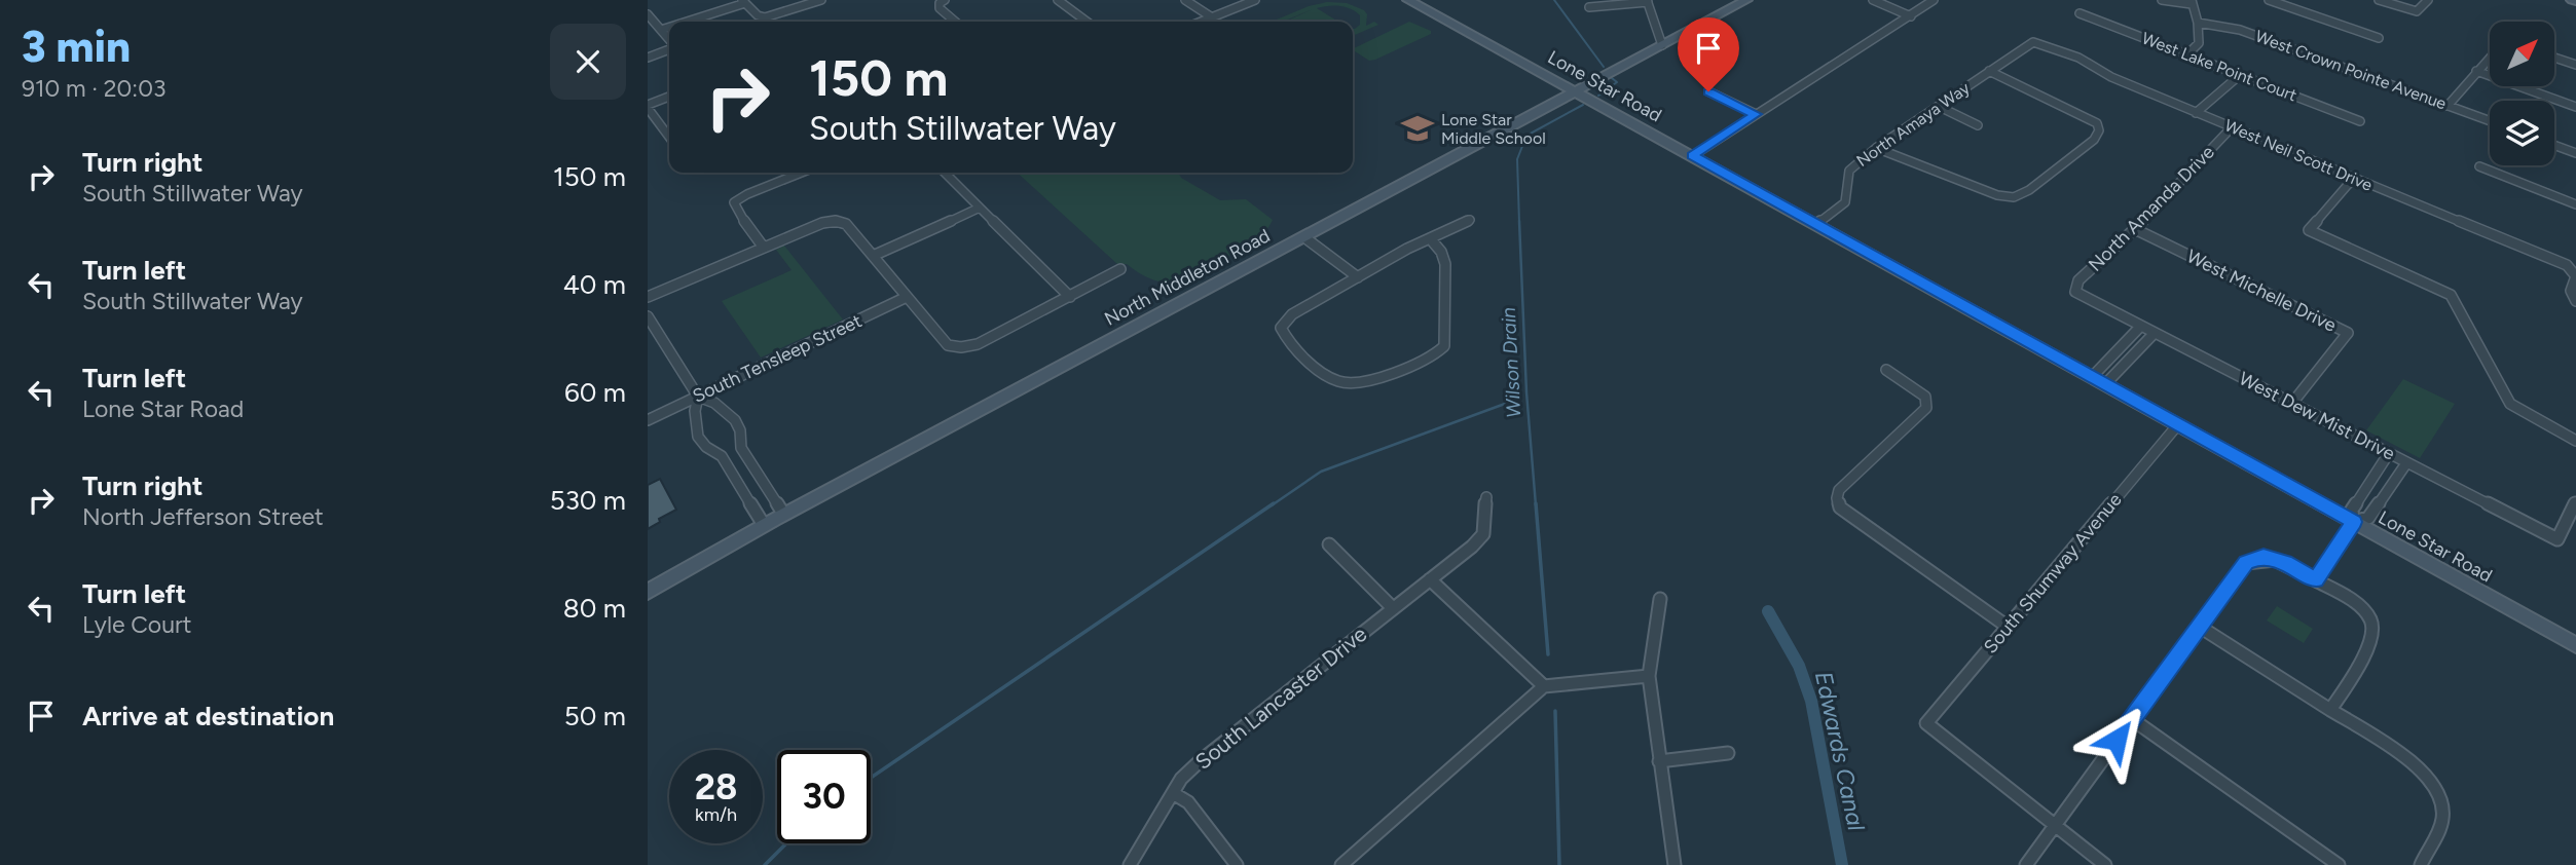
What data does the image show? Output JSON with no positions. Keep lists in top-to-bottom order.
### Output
{
  "streets": {
    "main road": ["Lone Star Road", "North Middleton Road"],
    "street": [
      "West Lake Point Court",
      "West Crown Pointe Avenue",
      "North Amaya Way",
      "West Neil Scott Drive",
      "North Amanda Drive",
      "West Michelle Drive",
      "South Tensleep Street",
      "West Dew Mist Drive",
      "South Shumway Avenue",
      "South Lancaster Drive"
    ]
  },
  "crossings": [
    ["Lone Star Road", "North Amaya Way"],
    ["Lone Star Road", "North Middleton Road"],
    ["Lone Star Road", "South Shumway Avenue"],
    ["North Amaya Way", "West Neil Scott Drive"],
    ["West Neil Scott Drive", "North Amanda Drive"],
    ["North Amanda Drive", "West Michelle Drive"],
    ["North Amanda Drive", "West Dew Mist Drive"],
    ["West Michelle Drive", "West Dew Mist Drive"]
  ],
  "water": ["Wilson Drain", "Edwards Canal"],
  "places": {
    "school or university": ["Lone Star Middle School"]
  },
  "north": "top right",
  "page": {
    "heading": ["3 min", "910 m · 20:03"],
    "turn": ["150 m", "South Stillwater Way"],
    "list": [
      {
        "name": "Turn right",
        "note": "South Stillwater Way",
        "value": "150 m"
      },
      {
        "name": "Turn left",
        "note": "South Stillwater Way",
        "value": "40 m"
      },
      {
        "name": "Turn left",
        "note": "Lone Star Road",
        "value": "60 m"
      },
      {
        "name": "Turn right",
        "note": "North Jefferson Street",
        "value": "530 m"
      },
      {
        "name": "Turn left",
        "note": "Lyle Court",
        "value": "80 m"
      },
      {
        "name": "Arrive at destination",
        "value": "50 m"
      }
    ],
    "speed": "28 km/h",
    "limit": "30"
  }
}
